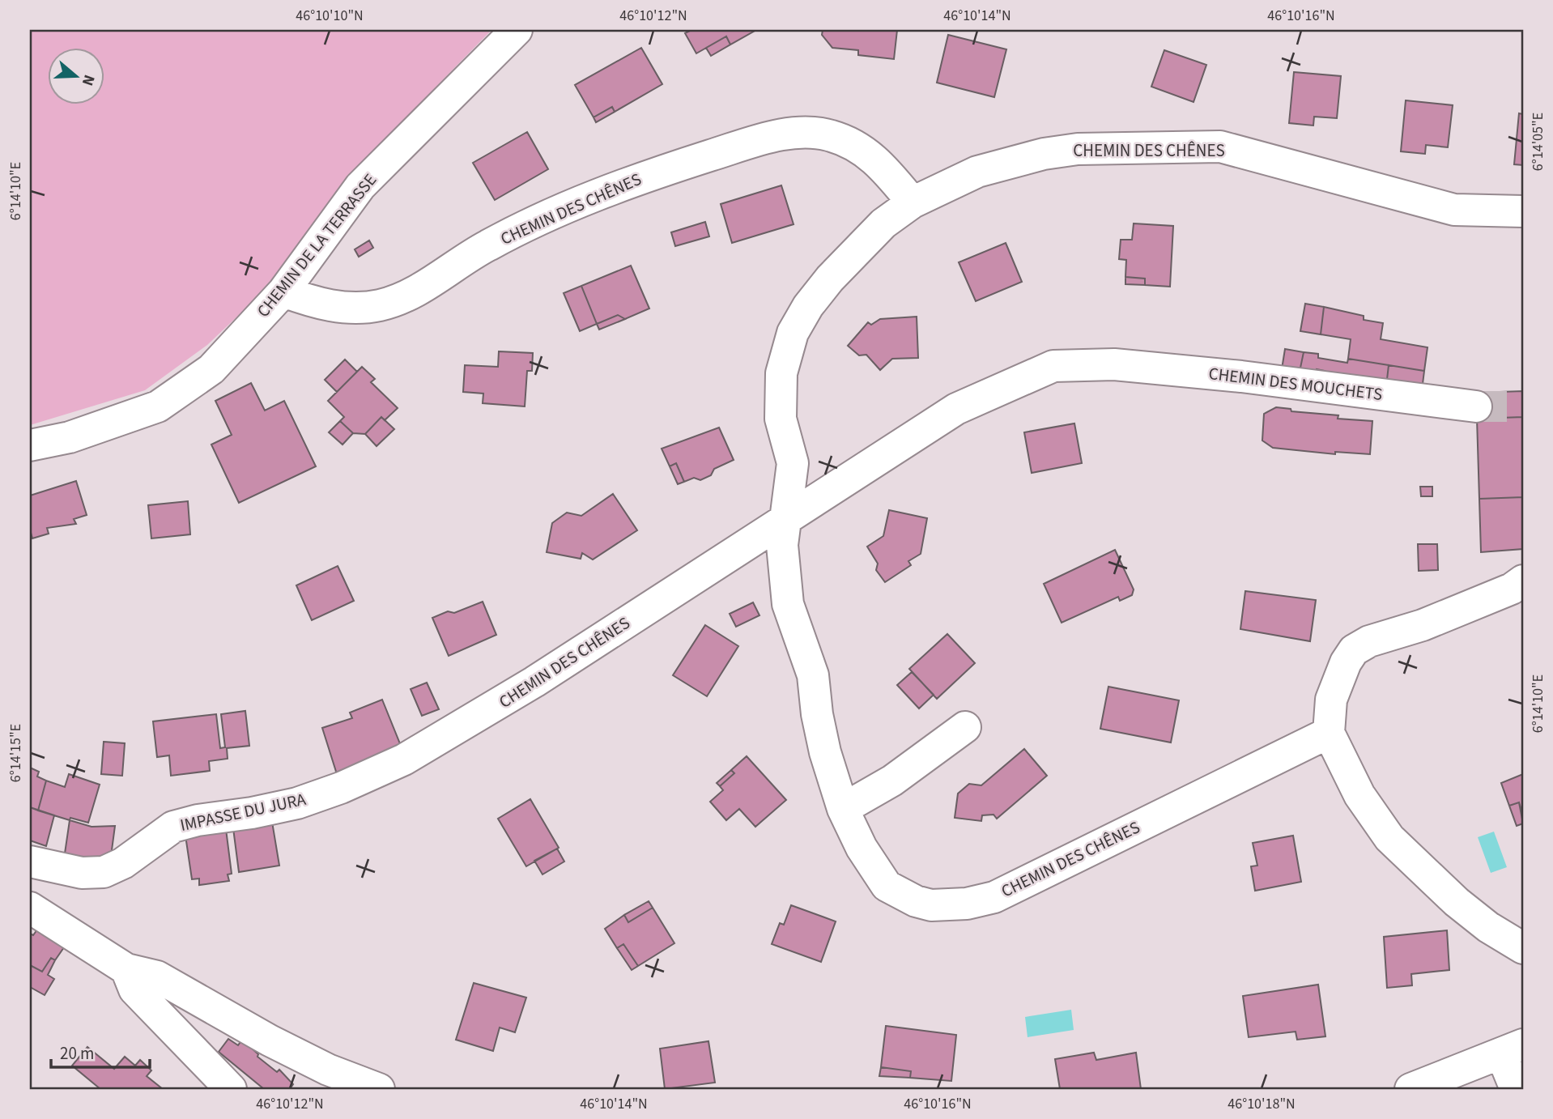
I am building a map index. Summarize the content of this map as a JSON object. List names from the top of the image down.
{
  "streets": {
    "street": [
      "CHEMIN DES CHÊNES",
      "CHEMIN DE LA TERRASSE",
      "CHEMIN DES MOUCHETS",
      "IMPASSE DU JURA"
    ]
  },
  "crossings": [
    ["CHEMIN DES CHÊNES", "CHEMIN DE LA TERRASSE"],
    ["CHEMIN DES CHÊNES", "CHEMIN DES MOUCHETS"],
    ["CHEMIN DES CHÊNES", "IMPASSE DU JURA"]
  ],
  "scale_bar": "20 m",
  "north": "right",
  "coordinates": [
    "46°10'10\"N",
    "46°10'12\"N",
    "46°10'14\"N",
    "46°10'16\"N",
    "6°14'05\"E",
    "6°14'10\"E",
    "6°14'15\"E",
    "46°10'18\"N"
  ]
}
